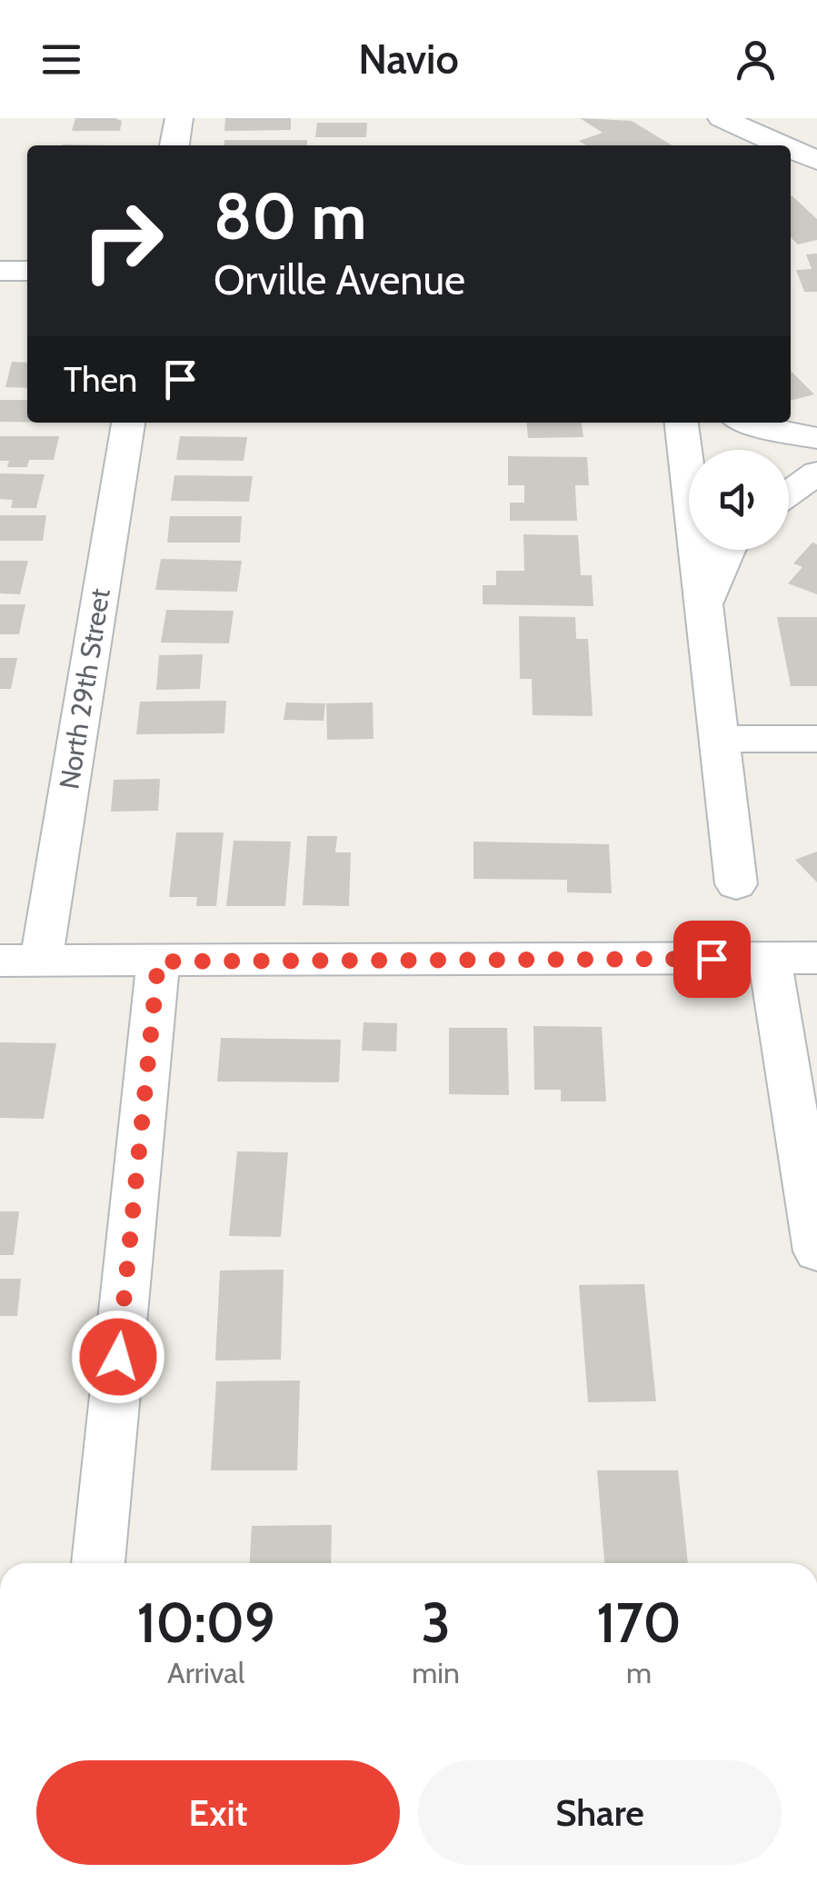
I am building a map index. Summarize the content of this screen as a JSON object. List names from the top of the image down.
{
  "streets": {
    "street": ["North 29th Street"]
  },
  "page": {
    "header": "Navio",
    "turn": ["80 m", "Orville Avenue"],
    "then": "Then",
    "eta": [
      "10:09",
      "Arrival",
      "3",
      "min",
      "170",
      "m"
    ],
    "buttons": ["Exit", "Share"]
  }
}
